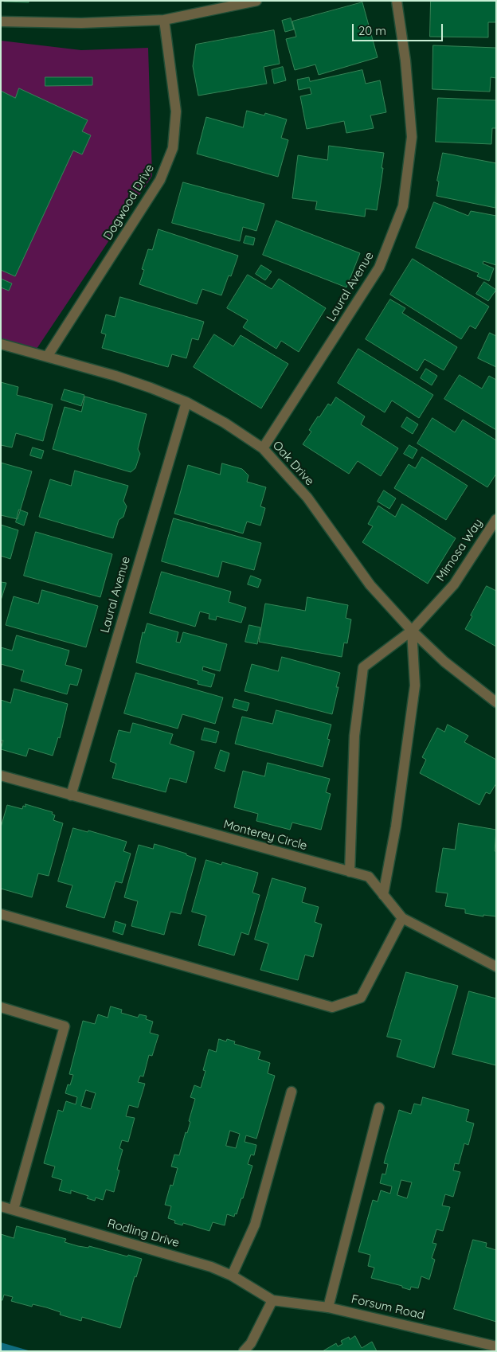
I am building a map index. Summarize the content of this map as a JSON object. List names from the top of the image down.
{
  "streets": {
    "street": [
      "Dogwood Drive",
      "Laural Avenue",
      "Oak Drive",
      "Mimosa Way",
      "Monterey Circle",
      "Rodling Drive",
      "Forsum Road"
    ]
  },
  "crossings": [
    ["Dogwood Drive", "Oak Drive"],
    ["Laural Avenue", "Oak Drive"],
    ["Laural Avenue", "Monterey Circle"],
    ["Oak Drive", "Mimosa Way"],
    ["Mimosa Way", "Monterey Circle"],
    ["Rodling Drive", "Forsum Road"]
  ],
  "scale_bar": "20 m"
}
